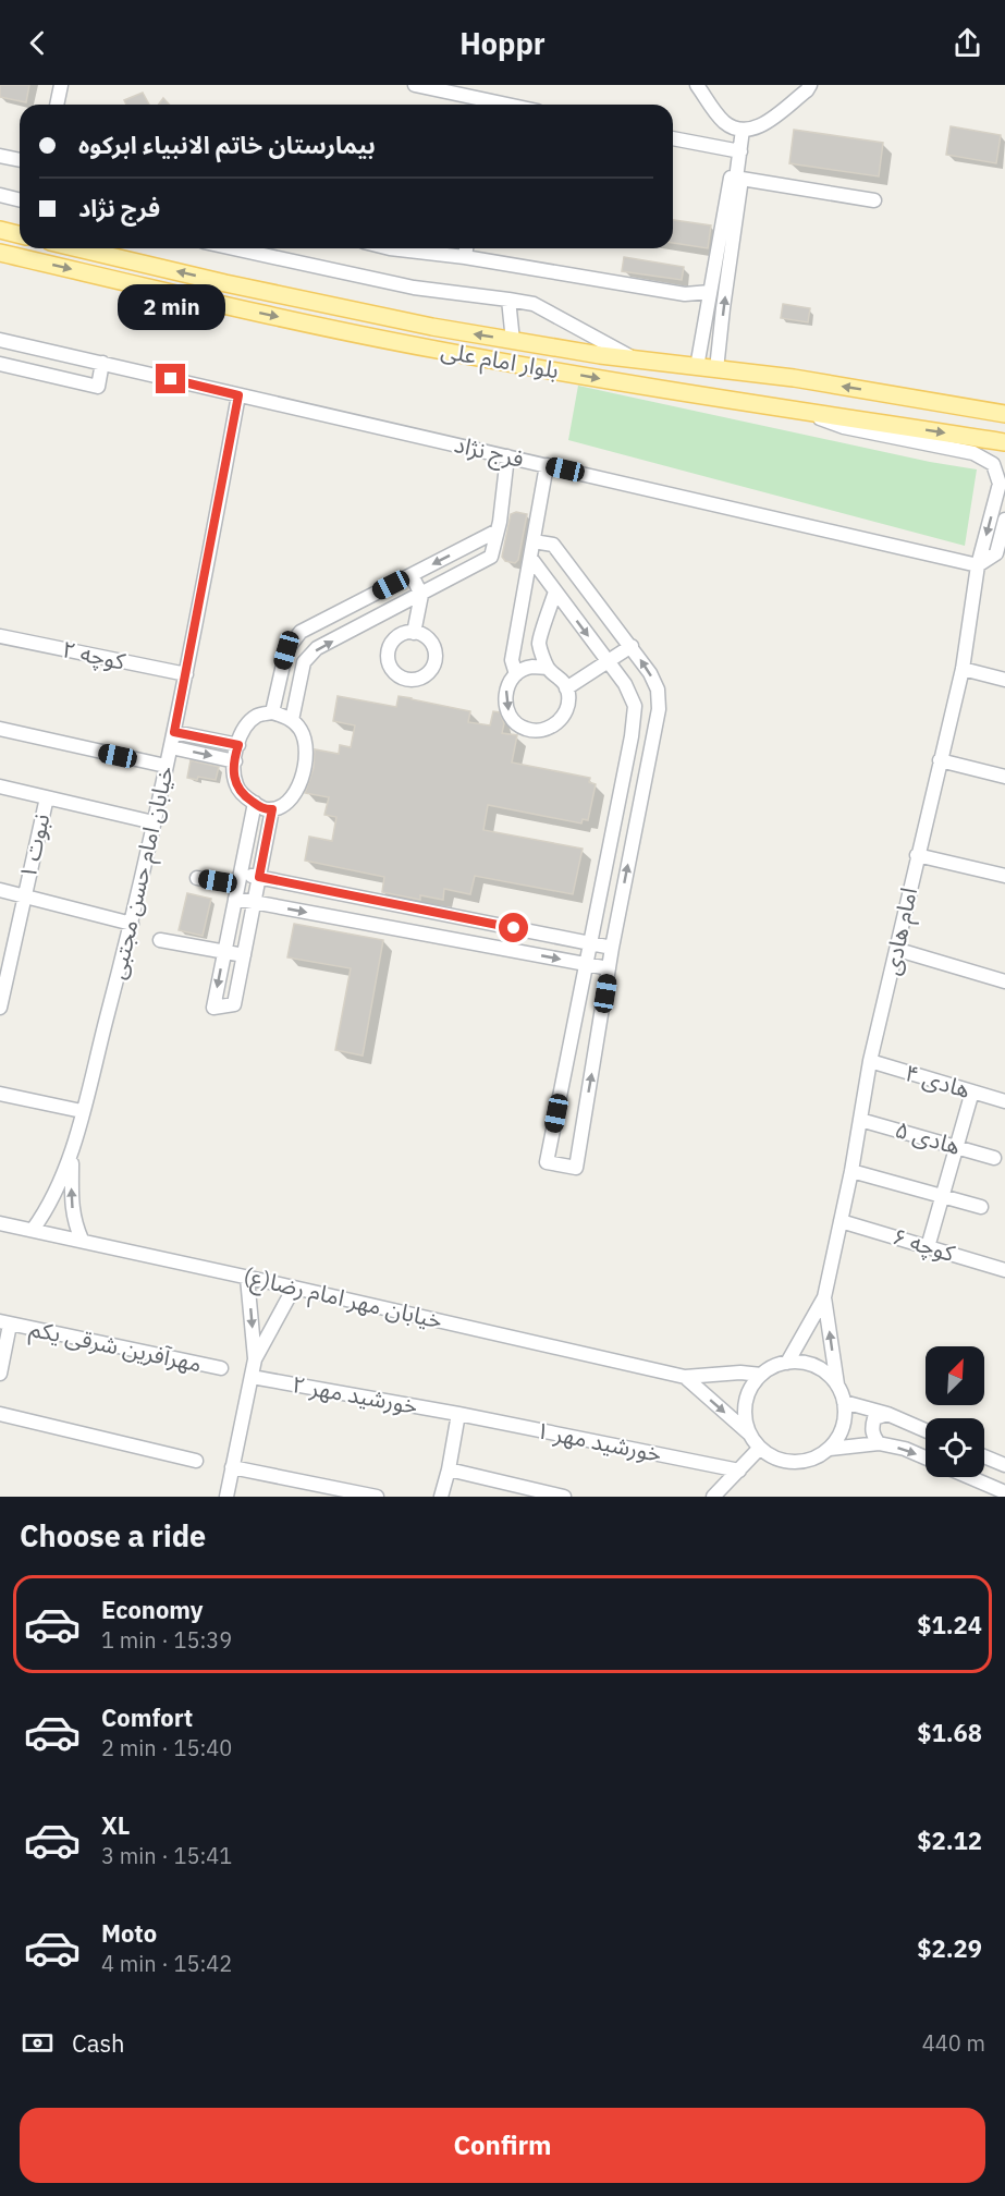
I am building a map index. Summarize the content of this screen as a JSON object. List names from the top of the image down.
{
  "streets": {
    "main road": ["بلوار امام علی"],
    "street": [
      "فرج نژاد",
      "کوچه ۲",
      "نبوت ۱",
      "خیابان امام حسن مجتبی",
      "امام هادی",
      "هادی ۴",
      "هادی ۵",
      "کوچه ۶",
      "خیابان مهر امام رضا(ع)",
      "مهرآفرین شرقی یکم",
      "خورشید مهر ۲",
      "خورشید مهر ۱"
    ]
  },
  "crossings": [
    ["بلوار امام علی", "امام هادی"],
    ["فرج نژاد", "خیابان امام حسن مجتبی"],
    ["فرج نژاد", "امام هادی"],
    ["کوچه ۲", "خیابان امام حسن مجتبی"],
    ["خیابان امام حسن مجتبی", "خیابان مهر امام رضا(ع)"],
    ["امام هادی", "هادی ۴"],
    ["امام هادی", "هادی ۵"],
    ["امام هادی", "کوچه ۶"],
    ["خورشید مهر ۲", "خورشید مهر ۱"]
  ],
  "north": "top right",
  "page": {
    "header": "Hoppr",
    "banner": ["بیمارستان خاتم الانبیاء ابرکوه", "فرج نژاد"],
    "bubble": "2 min",
    "heading": "Choose a ride",
    "list": [
      {
        "name": "Economy",
        "note": "1 min · 15:39",
        "value": "$1.24"
      },
      {
        "name": "Comfort",
        "note": "2 min · 15:40",
        "value": "$1.68"
      },
      {
        "name": "XL",
        "note": "3 min · 15:41",
        "value": "$2.12"
      },
      {
        "name": "Moto",
        "note": "4 min · 15:42",
        "value": "$2.29"
      }
    ],
    "pay": ["Cash", "440 m"],
    "buttons": "Confirm"
  }
}
